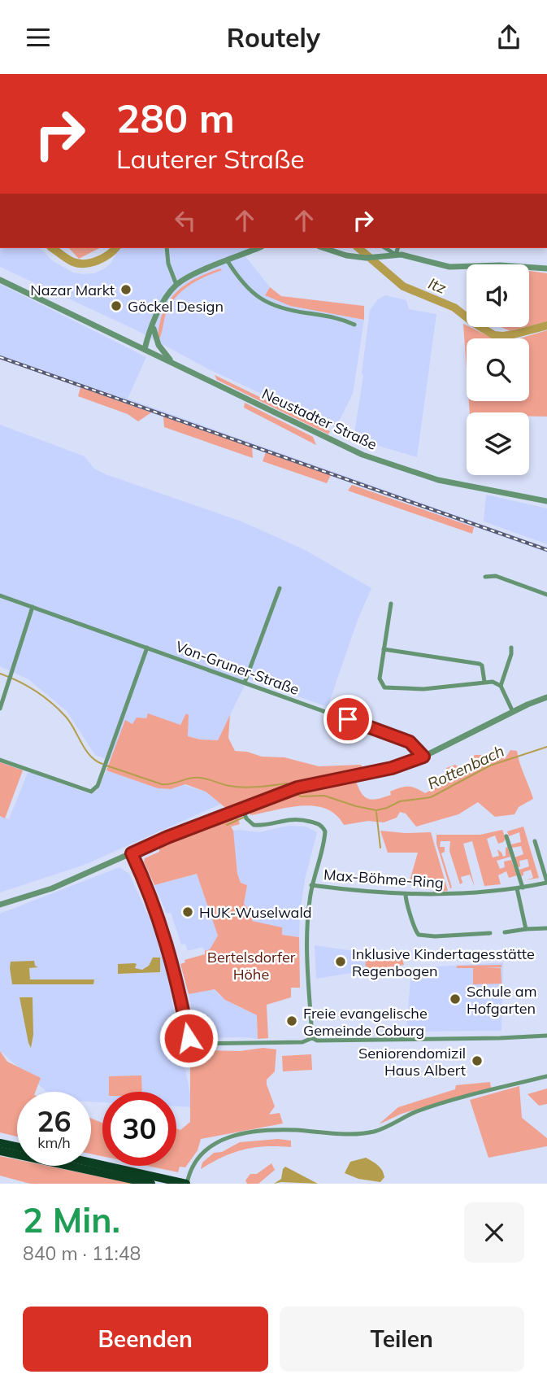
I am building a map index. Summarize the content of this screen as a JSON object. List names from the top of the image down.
{
  "streets": {
    "street": ["Neustadter Straße", "Von-Gruner-Straße", "Max-Böhme-Ring"]
  },
  "water": ["Itz", "Rottenbach"],
  "parks": ["Bertelsdorfer Höhe"],
  "places": [
    "Nazar Markt",
    "Göckel Design",
    "HUK-Wuselwald",
    "Inklusive Kindertagesstätte Regenbogen",
    "Schule am Hofgarten",
    "Freie evangelische Gemeinde Coburg",
    "Seniorendomizil Haus Albert"
  ],
  "page": {
    "header": "Routely",
    "turn": ["280 m", "Lauterer Straße"],
    "speed": "26 km/h",
    "limit": "30",
    "heading": ["2 Min.", "840 m · 11:48"],
    "buttons": ["Beenden", "Teilen"]
  }
}
